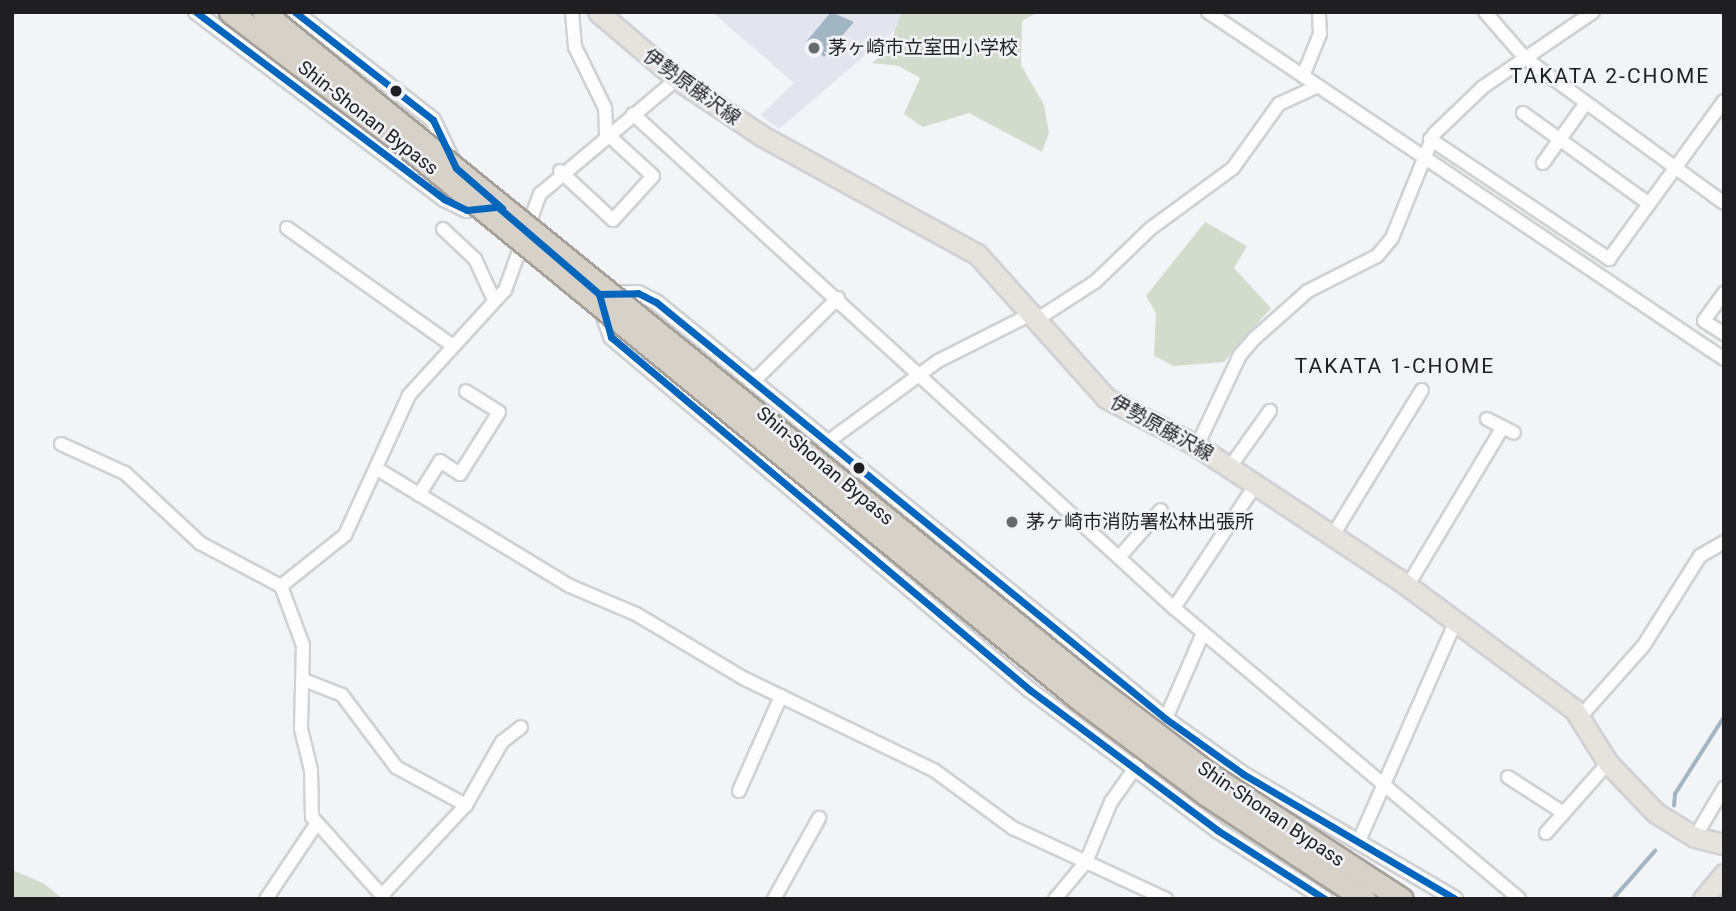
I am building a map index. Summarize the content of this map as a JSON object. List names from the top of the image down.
{
  "streets": {
    "highway": ["Shin-Shonan Bypass"],
    "main road": ["伊勢原藤沢線"]
  },
  "districts": ["TAKATA 2-CHOME", "TAKATA 1-CHOME"],
  "places": ["茅ヶ崎市立室田小学校", "茅ヶ崎市消防署松林出張所"]
}
